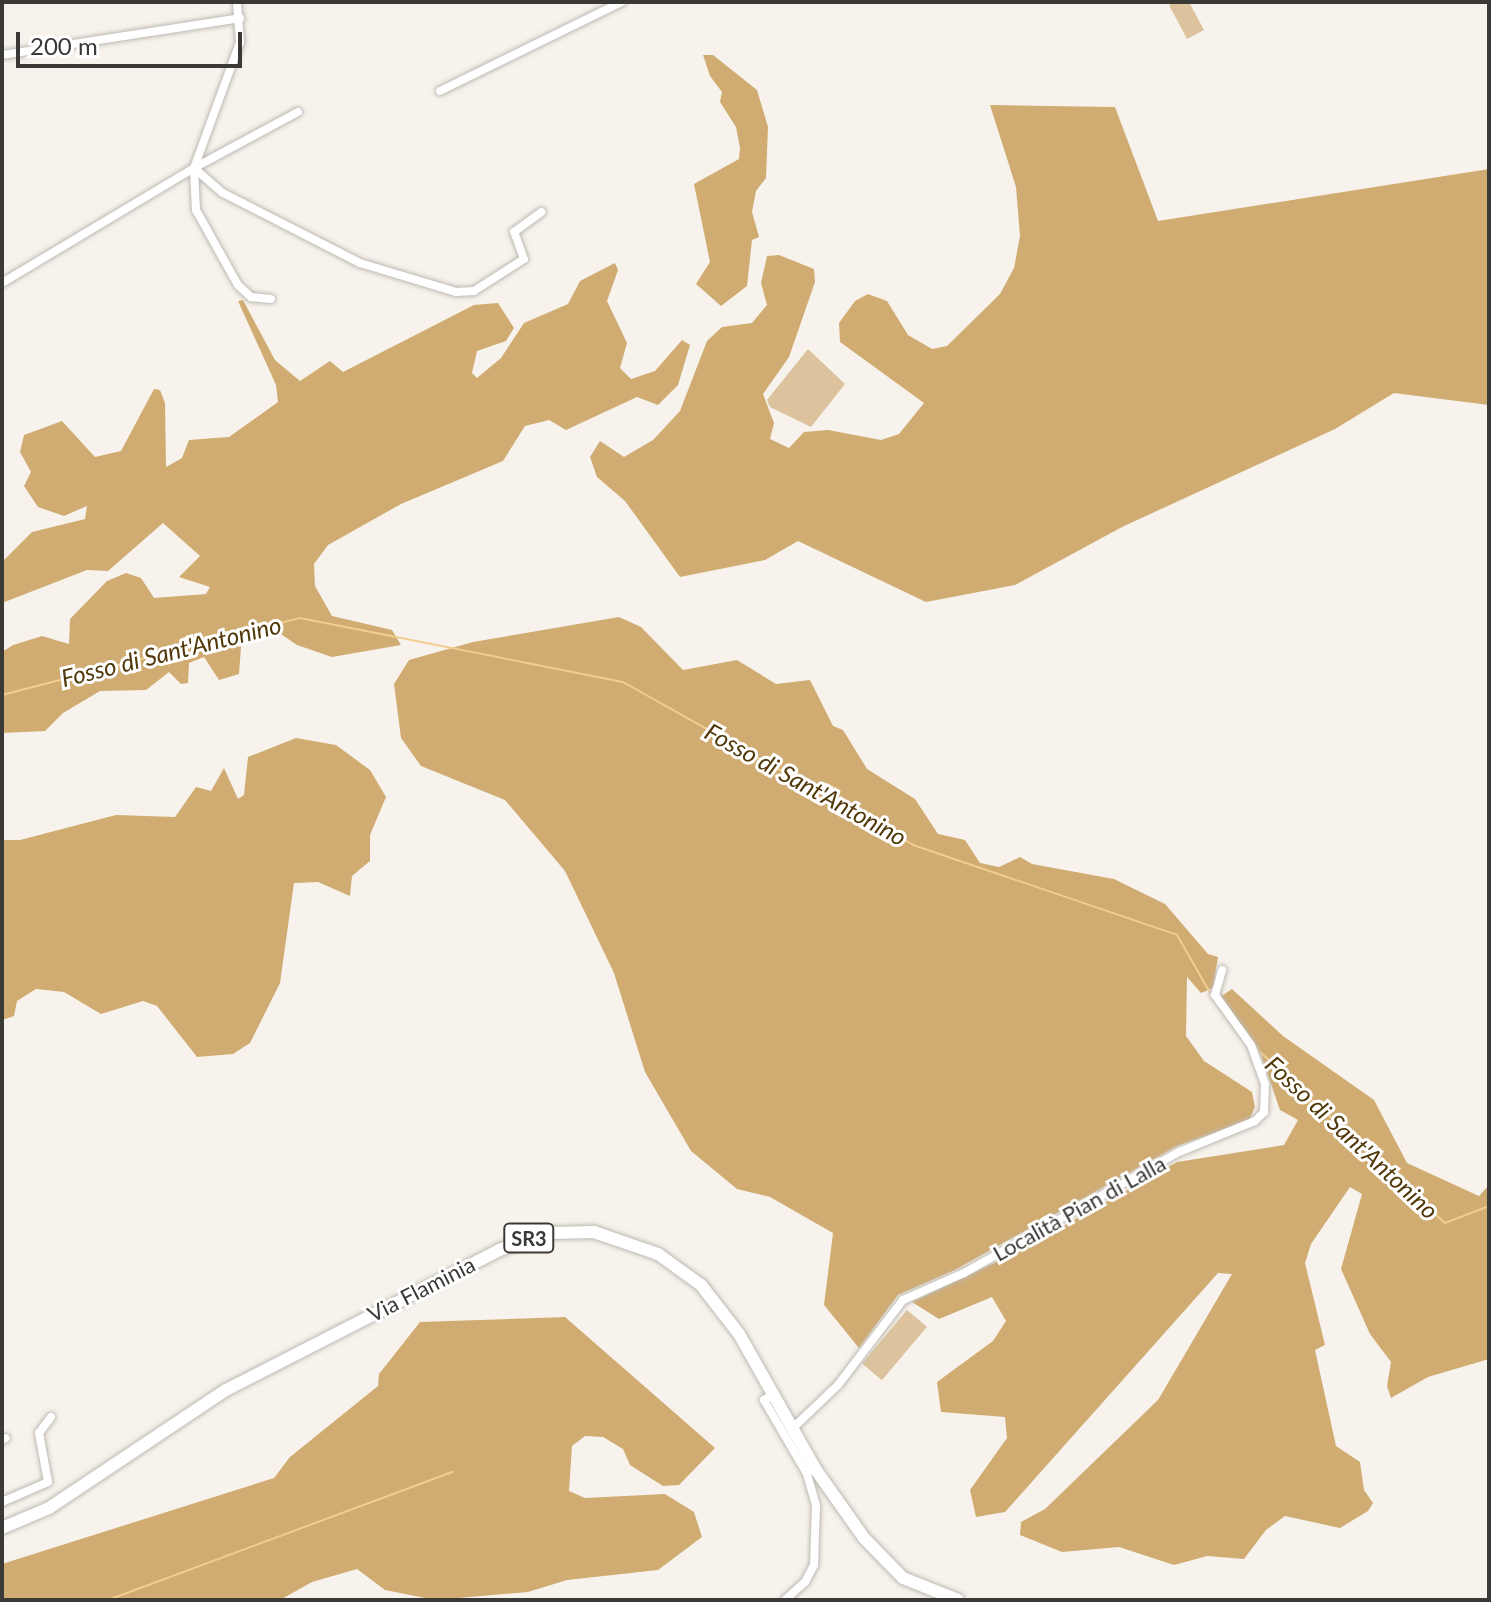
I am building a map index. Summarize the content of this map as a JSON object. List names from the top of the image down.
{
  "streets": {
    "main road": ["SR3", "Via Flaminia"],
    "street": ["Località Pian di Lalla"]
  },
  "crossings": [
    ["Località Pian di Lalla", "Via Flaminia"]
  ],
  "water": ["Fosso di Sant'Antonino"],
  "scale_bar": "200 m"
}
